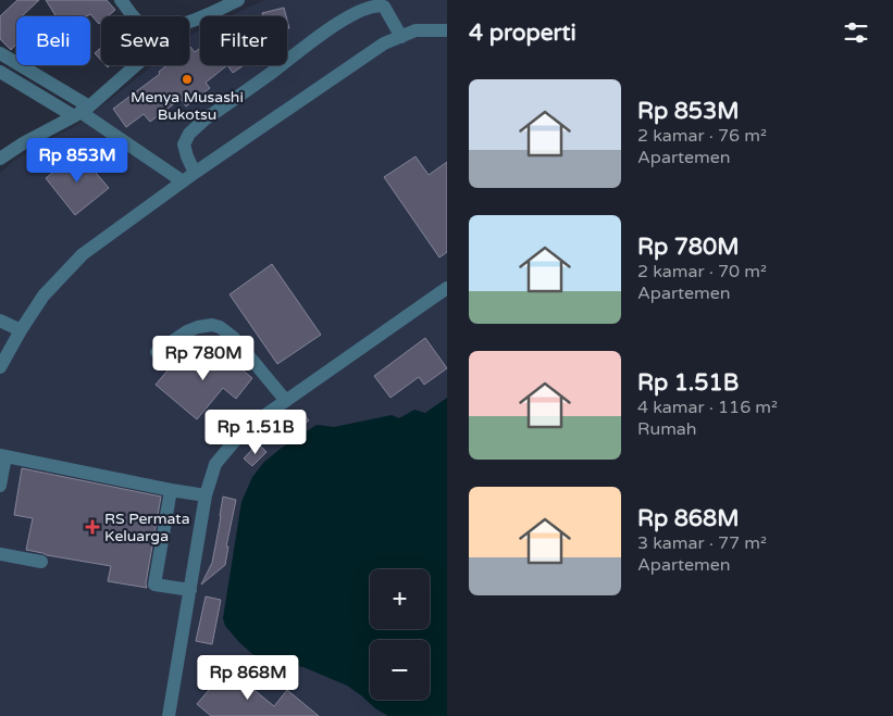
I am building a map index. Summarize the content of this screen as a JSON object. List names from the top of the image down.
{
  "places": {
    "other": ["Menya Musashi Bukotsu"],
    "health": ["RS Permata Keluarga"]
  },
  "page": {
    "heading": "4 properti",
    "chip": ["Beli", "Sewa", "Filter"],
    "list": [
      {
        "name": "Rp 853M",
        "note": "2 kamar · 76 m² · Apartemen"
      },
      {
        "name": "Rp 780M",
        "note": "2 kamar · 70 m² · Apartemen"
      },
      {
        "name": "Rp 1.51B",
        "note": "4 kamar · 116 m² · Rumah"
      },
      {
        "name": "Rp 868M",
        "note": "3 kamar · 77 m² · Apartemen"
      }
    ],
    "price": [
      "Rp 853M",
      "Rp 780M",
      "Rp 1.51B",
      "Rp 868M"
    ],
    "map_buttons": ["+", "−"]
  }
}
